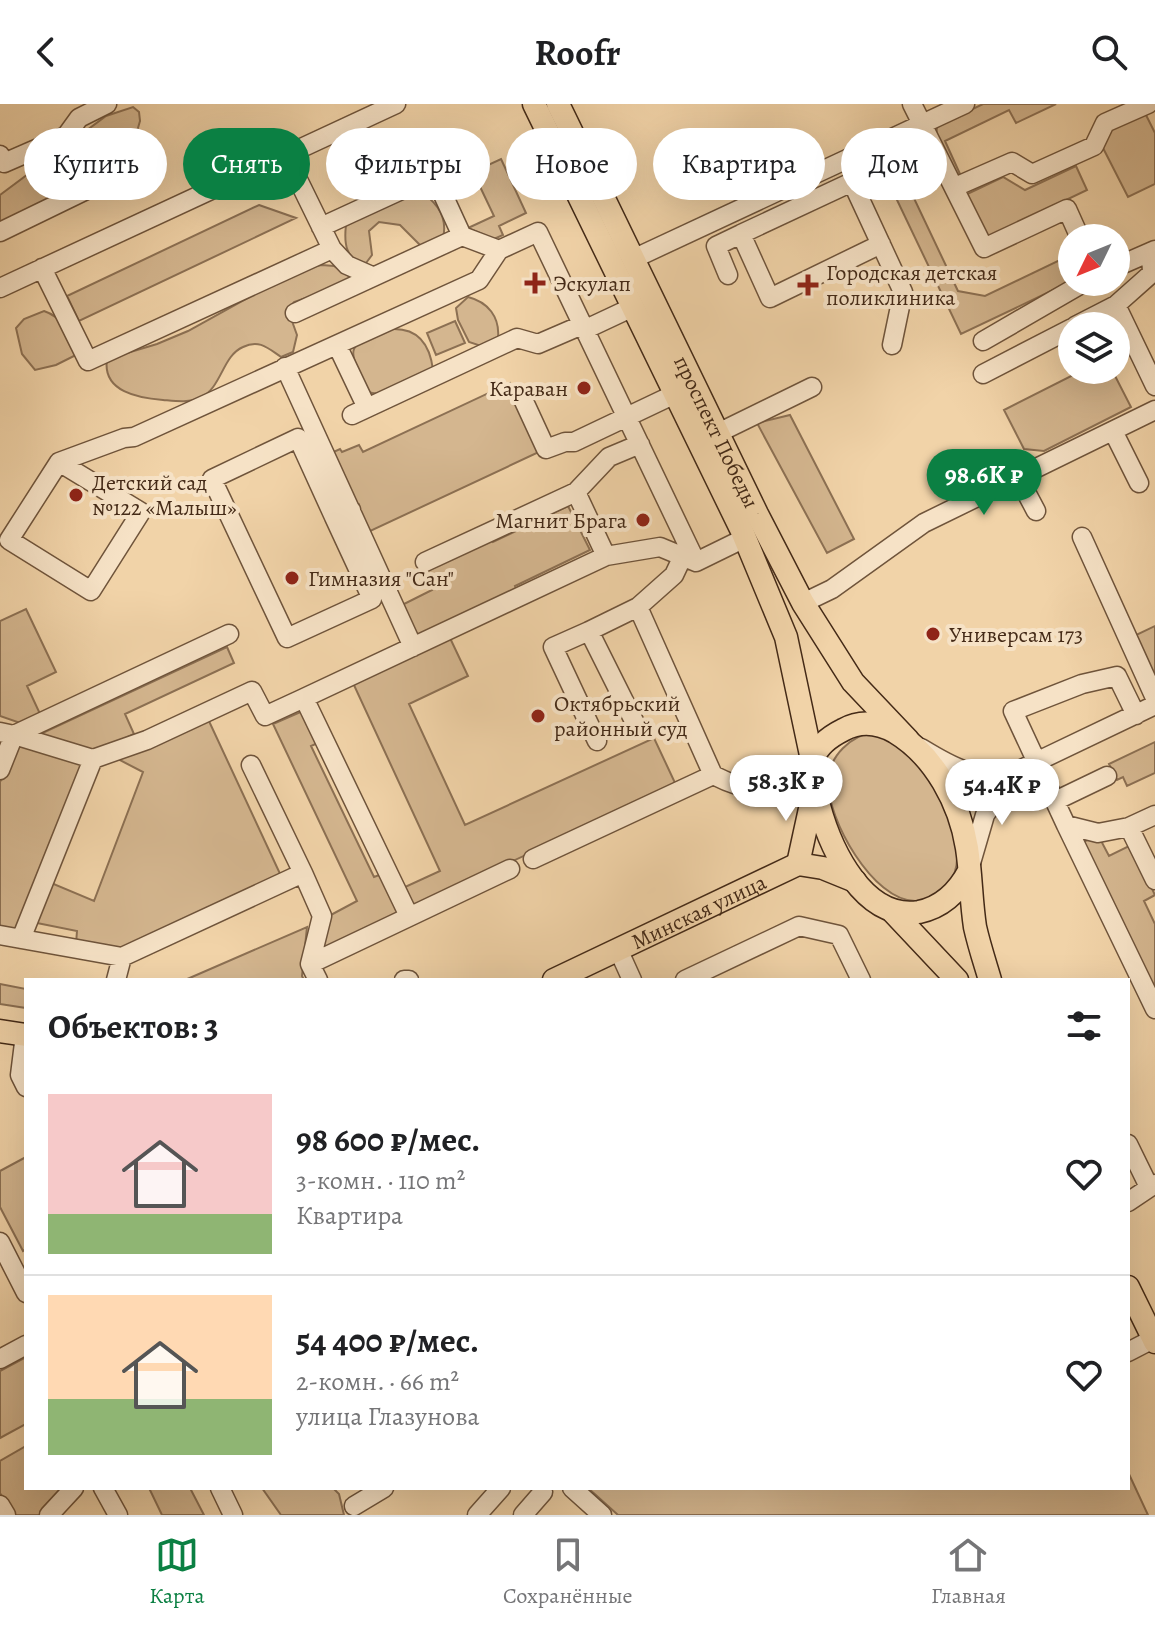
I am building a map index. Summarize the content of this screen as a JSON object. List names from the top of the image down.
{
  "streets": {
    "main road": ["проспект Победы", "Минская улица"]
  },
  "places": {
    "health": ["Эскулап", "Городская детская поликлиника"],
    "other": [
      "Караван",
      "Детский сад №122 «Малыш»",
      "Магнит Брага",
      "Гимназия \"Сан\"",
      "Универсам 173",
      "Октябрьский районный суд"
    ]
  },
  "north": "bottom left",
  "page": {
    "header": "Roofr",
    "chip": [
      "Купить",
      "Снять",
      "Фильтры",
      "Новое",
      "Квартира",
      "Дом"
    ],
    "price": ["98.6K ₽", "58.3K ₽", "54.4K ₽"],
    "heading": "Объектов: 3",
    "list": [
      {
        "name": "98 600 ₽/мес.",
        "note": "3-комн. · 110 m² · Квартира"
      },
      {
        "name": "54 400 ₽/мес.",
        "note": "2-комн. · 66 m² · улица Глазунова"
      }
    ],
    "tabs": ["Карта", "Сохранённые", "Главная"]
  }
}
